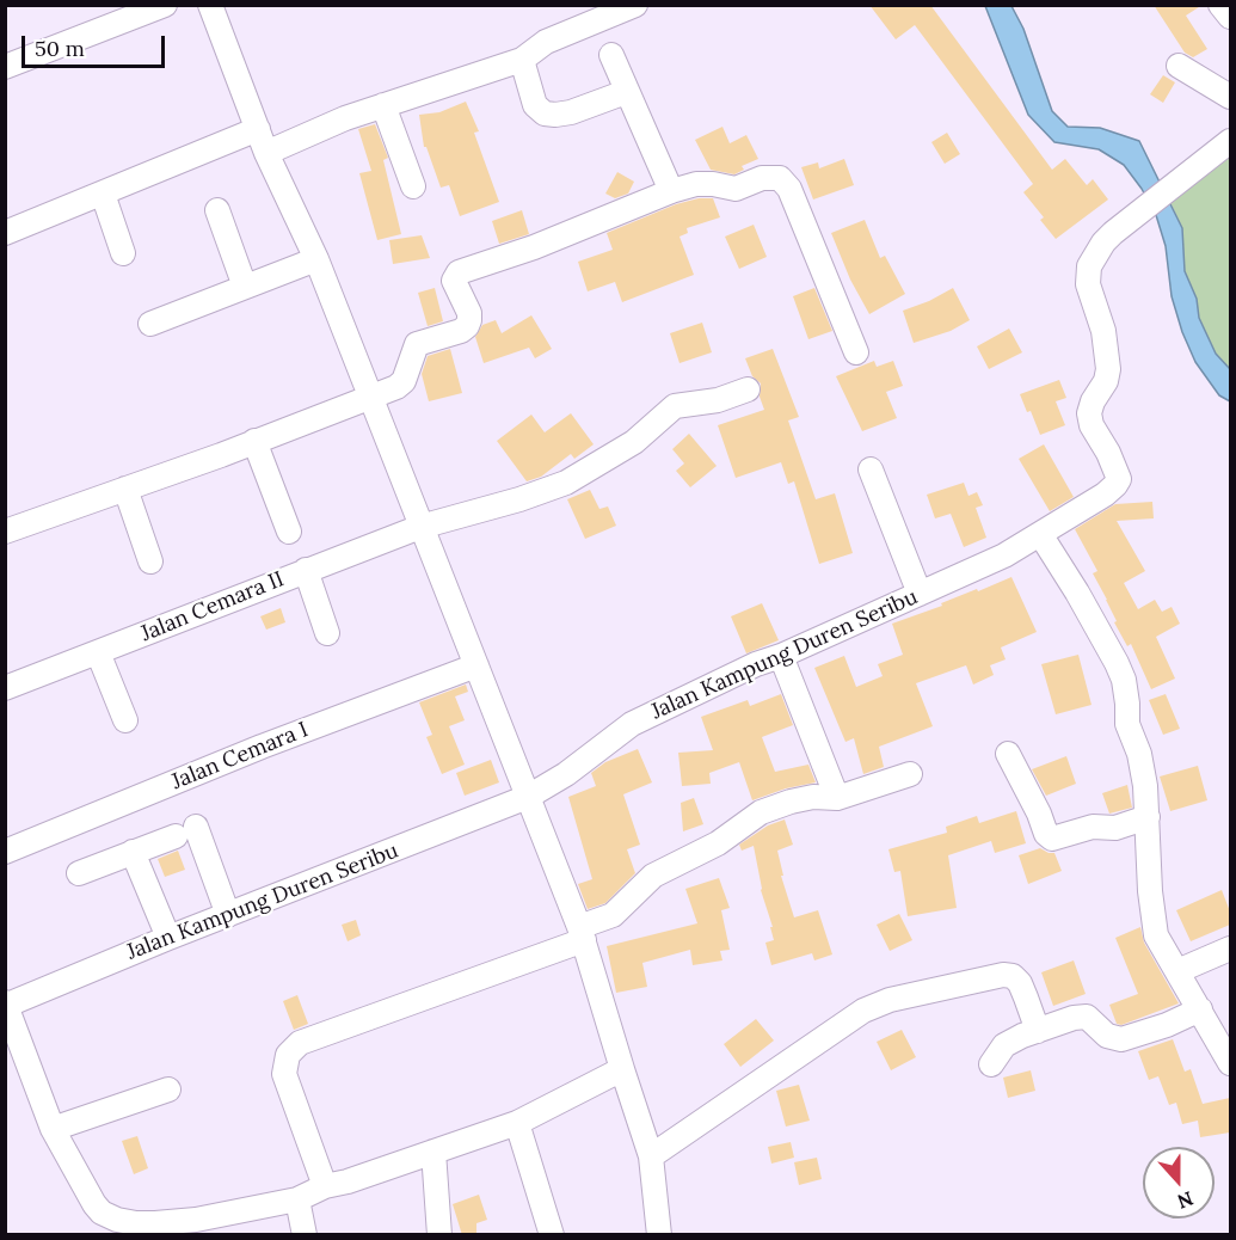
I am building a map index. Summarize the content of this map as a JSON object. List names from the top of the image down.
{
  "streets": {
    "street": ["Jalan Cemara II", "Jalan Kampung Duren Seribu", "Jalan Cemara I"]
  },
  "scale_bar": "50 m",
  "north": "bottom"
}
